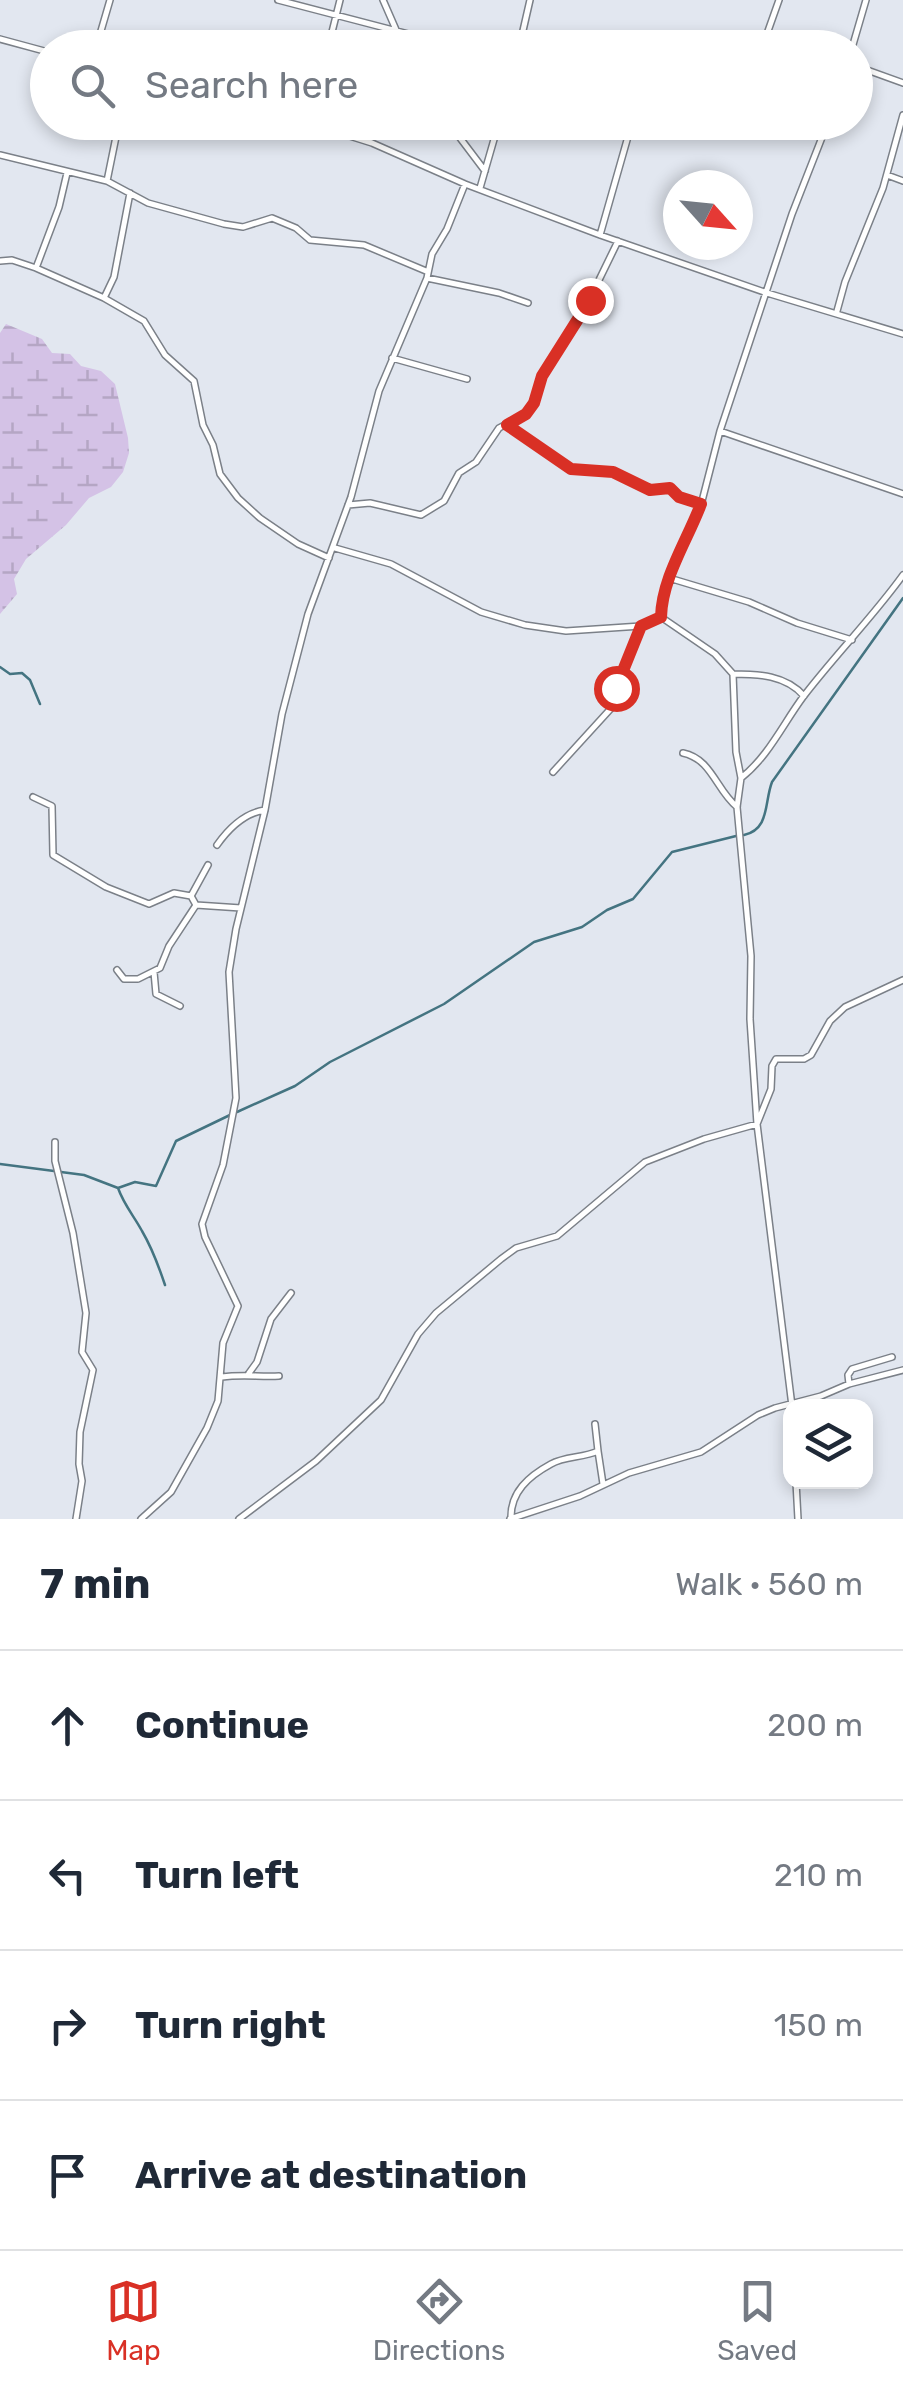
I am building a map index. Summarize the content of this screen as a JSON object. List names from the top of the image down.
{
  "north": "bottom right",
  "page": {
    "search": "Search here",
    "heading": ["7 min", "Walk · 560 m"],
    "list": [
      ["Continue", "200 m"],
      ["Turn left", "210 m"],
      ["Turn right", "150 m"],
      "Arrive at destination"
    ],
    "nav": ["Map", "Directions", "Saved"]
  }
}
